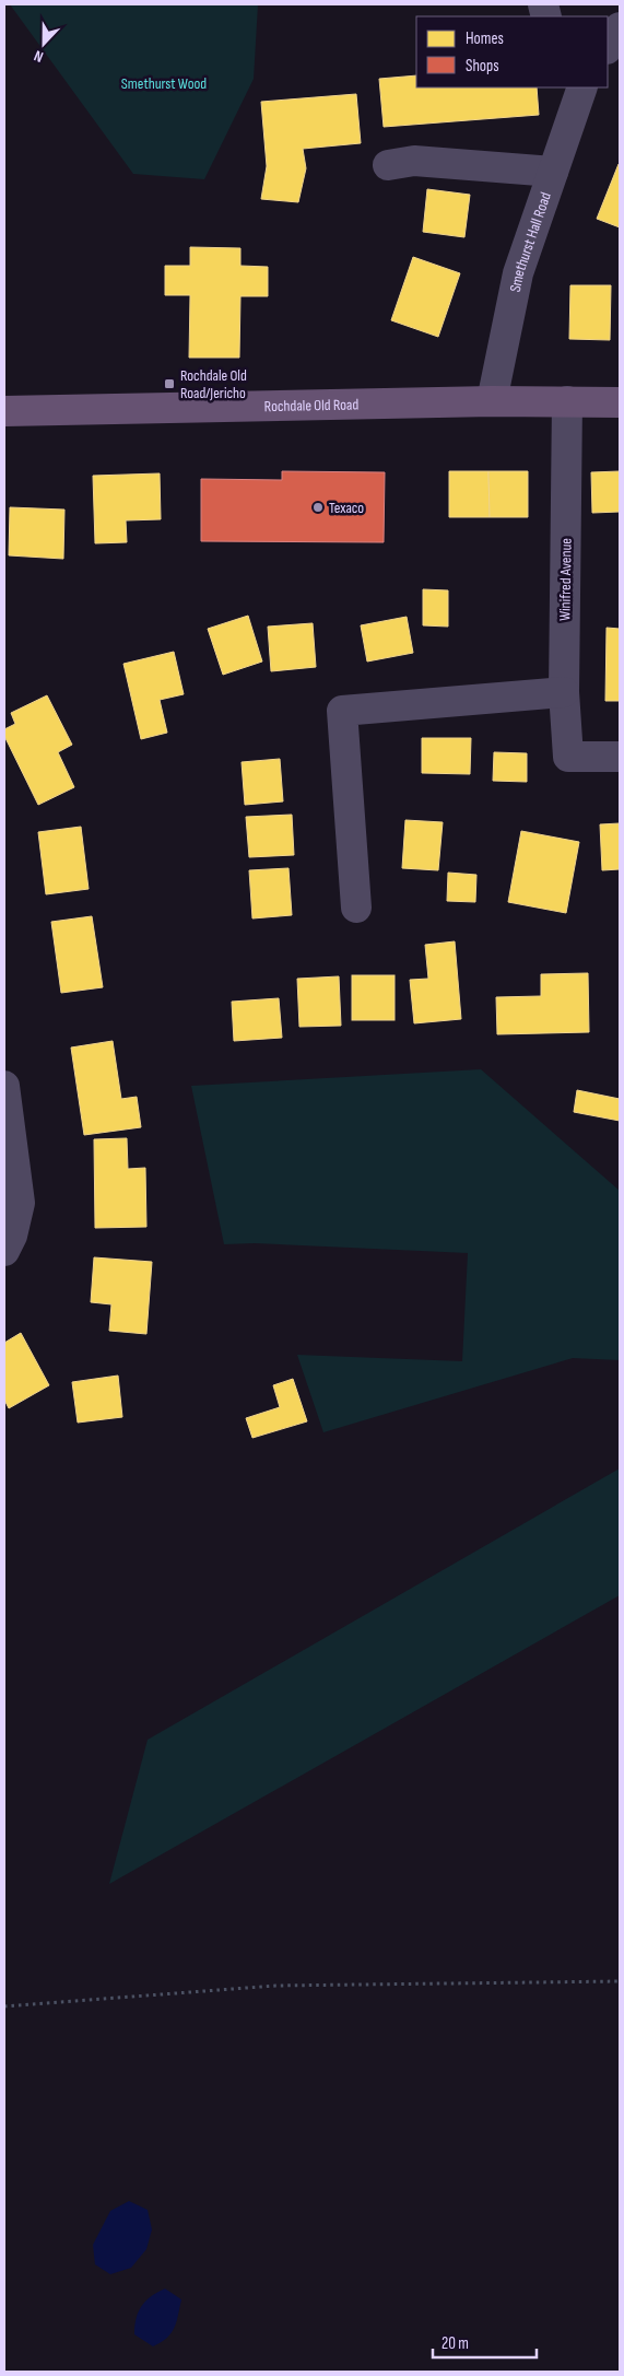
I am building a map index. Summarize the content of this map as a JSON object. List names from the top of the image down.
{
  "streets": {
    "main road": ["Rochdale Old Road"],
    "street": ["Smethurst Hall Road", "Winifred Avenue"]
  },
  "crossings": [
    ["Smethurst Hall Road", "Rochdale Old Road"],
    ["Rochdale Old Road", "Winifred Avenue"]
  ],
  "parks": ["Smethurst Wood"],
  "places": {
    "transit": ["Rochdale Old Road/Jericho"],
    "other": ["Texaco"]
  },
  "legend": ["Homes", "Shops"],
  "scale_bar": "20 m",
  "north": "bottom"
}
